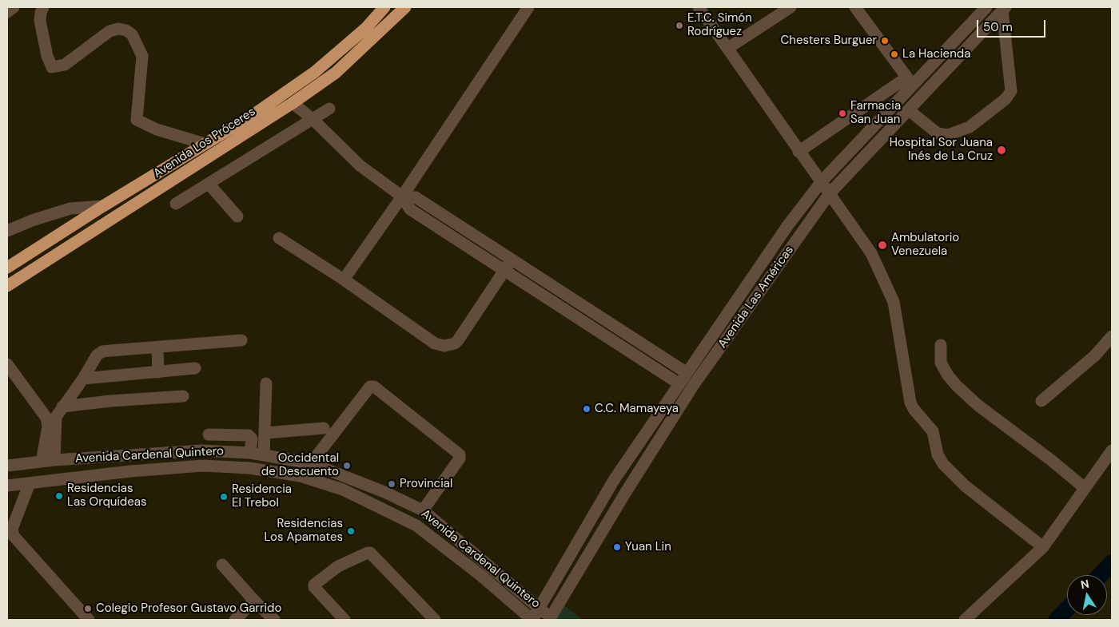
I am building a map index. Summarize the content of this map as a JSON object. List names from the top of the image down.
{
  "streets": {
    "highway": ["Avenida Los Próceres"],
    "street": ["Avenida Las Américas", "Avenida Cardenal Quintero"]
  },
  "crossings": [
    ["Avenida Las Américas", "Avenida Cardenal Quintero"]
  ],
  "places": [
    "E.T.C. Simón Rodríguez",
    "Chesters Burguer",
    "La Hacienda",
    "Farmacia San Juan",
    "Hospital Sor Juana Inés de La Cruz",
    "Ambulatorio Venezuela",
    "C.C. Mamayeya",
    "Occidental de Descuento",
    "Provincial",
    "Residencias Las Orquídeas",
    "Residencia El Trebol",
    "Residencias Los Apamates",
    "Yuan Lin",
    "Colegio Profesor Gustavo Garrido"
  ],
  "scale_bar": "50 m",
  "north": "top"
}
